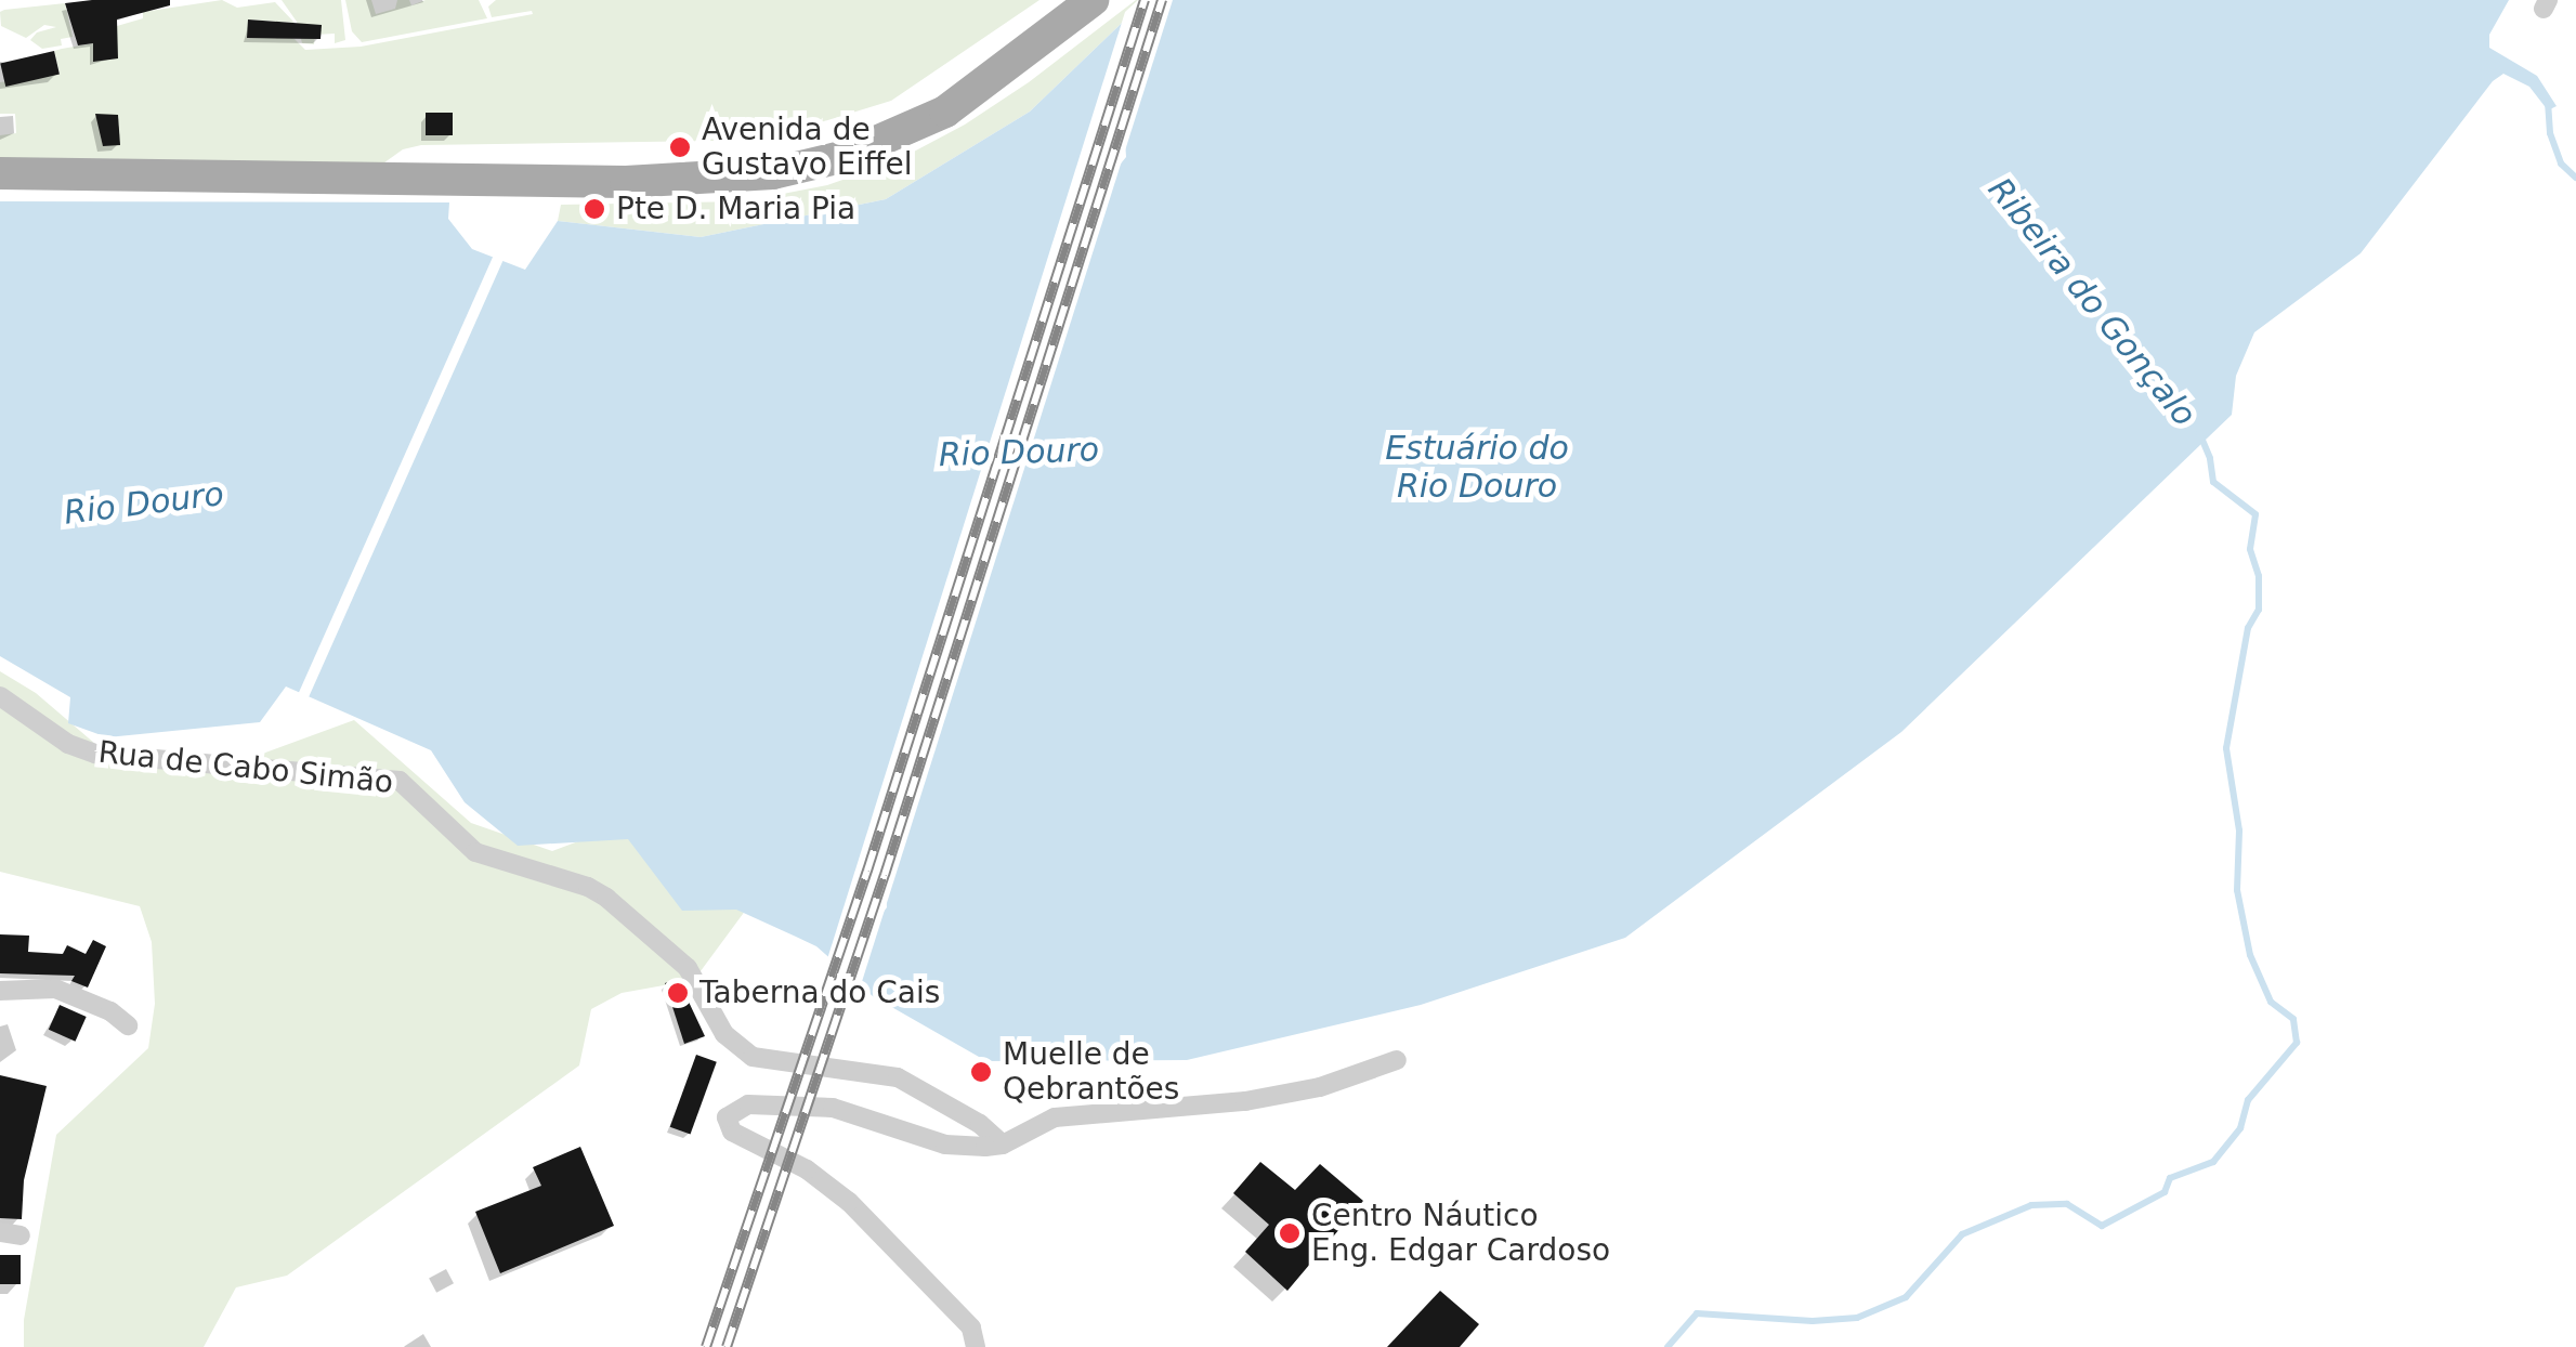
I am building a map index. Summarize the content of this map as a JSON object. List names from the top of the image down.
{
  "streets": {
    "street": ["Rua de Cabo Simão"]
  },
  "water": ["Ribeira do Gonçalo", "Estuário do Rio Douro", "Rio Douro"],
  "places": [
    "Avenida de Gustavo Eiffel",
    "Pte D. Maria Pia",
    "Taberna do Cais",
    "Muelle de Qebrantões",
    "Centro Náutico Eng. Edgar Cardoso"
  ]
}
